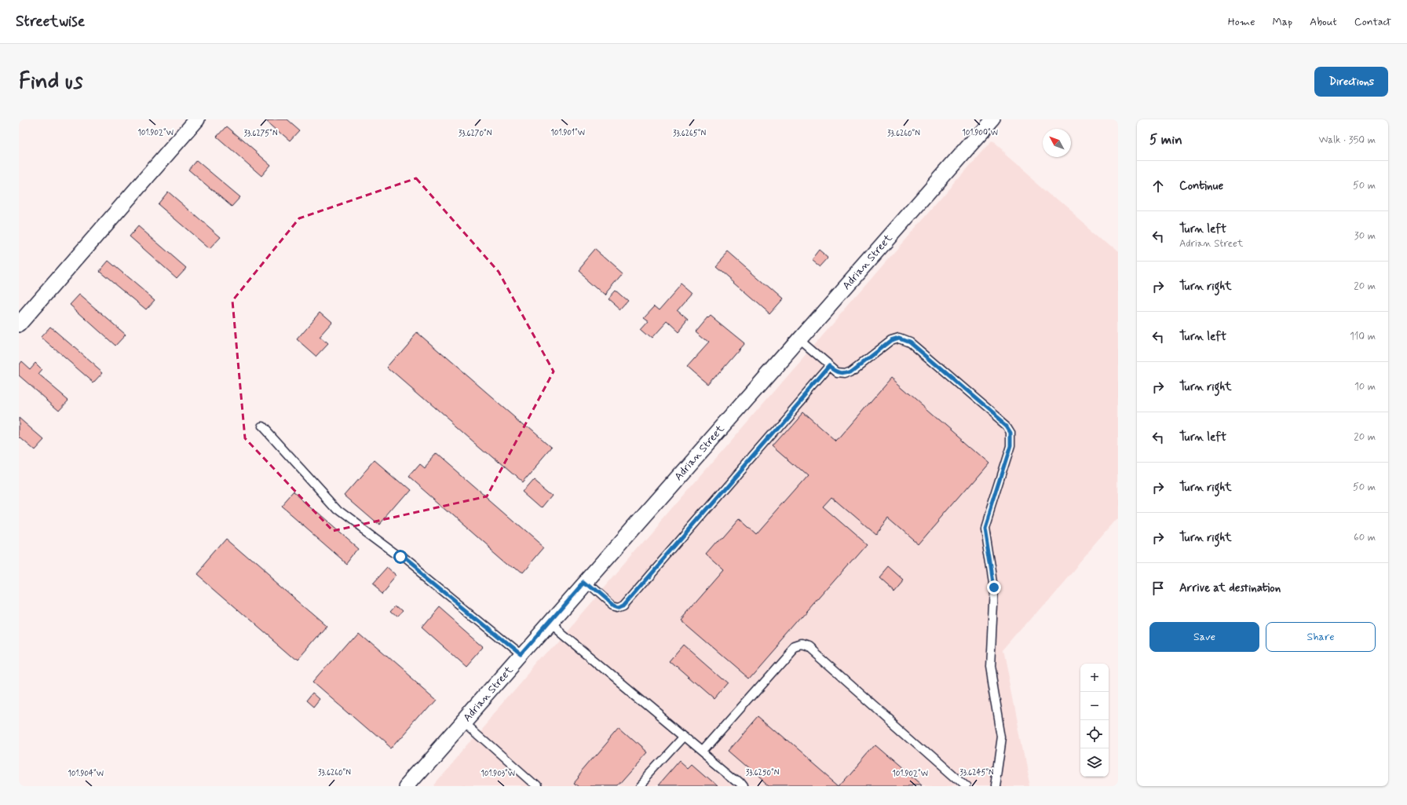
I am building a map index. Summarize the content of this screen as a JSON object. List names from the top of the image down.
{
  "streets": {
    "street": ["Adrian Street"]
  },
  "north": "top left",
  "page": {
    "header": "Streetwise",
    "nav": [
      "Home",
      "Map",
      "About",
      "Contact"
    ],
    "buttons": [
      "Directions",
      ["Save", "Share"]
    ],
    "title": "Find us",
    "heading": ["5 min", "Walk · 350 m"],
    "list": [
      ["Continue", "50 m"],
      ["Turn left", "Adrian Street", "30 m"],
      ["Turn right", "20 m"],
      ["Turn left", "110 m"],
      ["Turn right", "10 m"],
      ["Turn left", "20 m"],
      ["Turn right", "50 m"],
      ["Turn right", "60 m"],
      "Arrive at destination"
    ],
    "map_buttons": ["+", "−"]
  },
  "coordinates": [
    "101.902°W",
    "101.901°W",
    "101.900°W",
    "33.6275°N",
    "33.6270°N",
    "33.6265°N",
    "33.6260°N",
    "33.6250°N",
    "33.6245°N",
    "101.904°W",
    "101.903°W"
  ]
}
